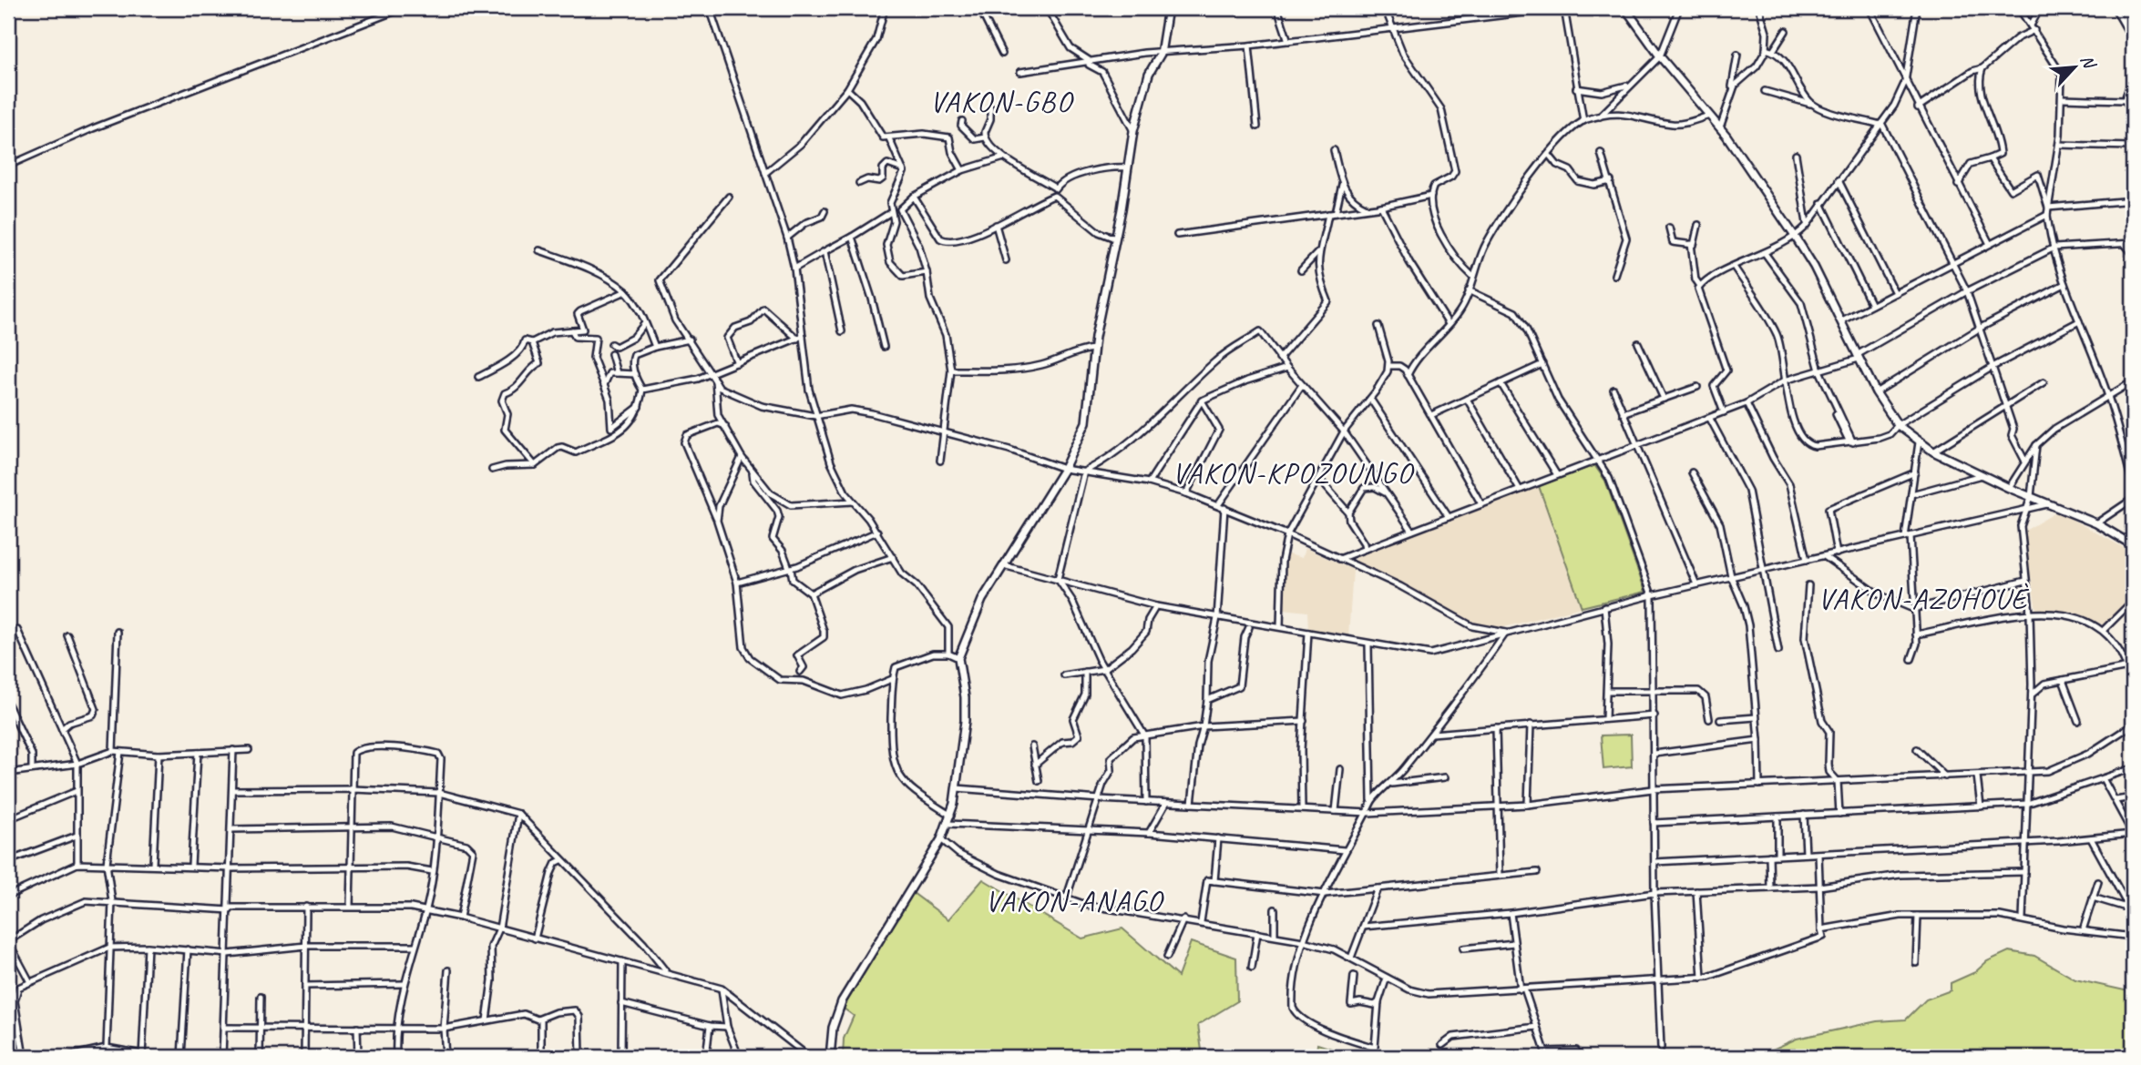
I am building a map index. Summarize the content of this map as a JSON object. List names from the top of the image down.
{
  "districts": [
    "VAKON-GBO",
    "VAKON-KPOZOUNGO",
    "VAKON-AZOHOUÈ",
    "VAKON-ANAGO"
  ],
  "north": "top right"
}
